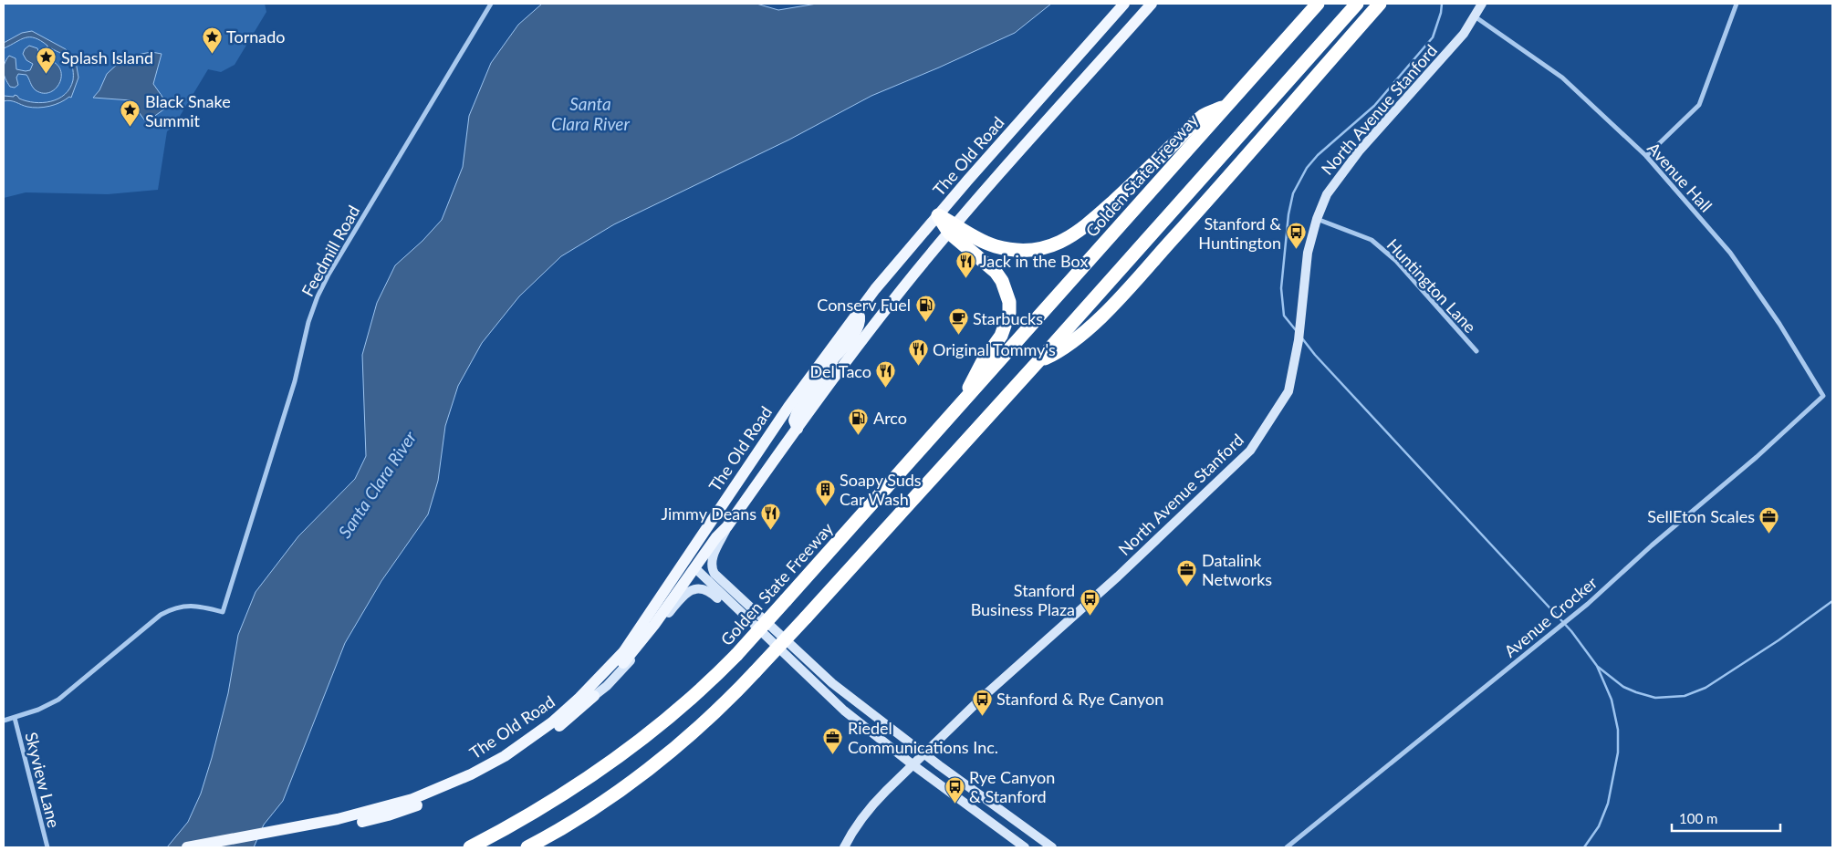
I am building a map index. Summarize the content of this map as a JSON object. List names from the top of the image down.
{
  "streets": {
    "highway": ["Golden State Freeway"],
    "main road": ["North Avenue Stanford", "The Old Road"],
    "street": [
      "Avenue Hall",
      "Feedmill Road",
      "Huntington Lane",
      "Avenue Crocker",
      "Skyview Lane"
    ]
  },
  "crossings": [
    ["North Avenue Stanford", "Avenue Hall"],
    ["North Avenue Stanford", "Huntington Lane"],
    ["Avenue Hall", "Avenue Crocker"],
    ["Feedmill Road", "Skyview Lane"]
  ],
  "water": ["Santa Clara River"],
  "places": {
    "place": ["Tornado", "Splash Island", "Black Snake Summit"],
    "bus stop": [
      "Stanford & Huntington",
      "Stanford Business Plaza",
      "Stanford & Rye Canyon",
      "Rye Canyon & Stanford"
    ],
    "restaurant": [
      "Jack in the Box",
      "Original Tommy's",
      "Del Taco",
      "Jimmy Deans"
    ],
    "fuel station": ["Conserv Fuel", "Arco"],
    "cafe": ["Starbucks"],
    "building": ["Soapy Suds Car Wash"],
    "office": ["SellEton Scales", "Datalink Networks", "Riedel Communications Inc."]
  },
  "scale_bar": "100 m"
}
